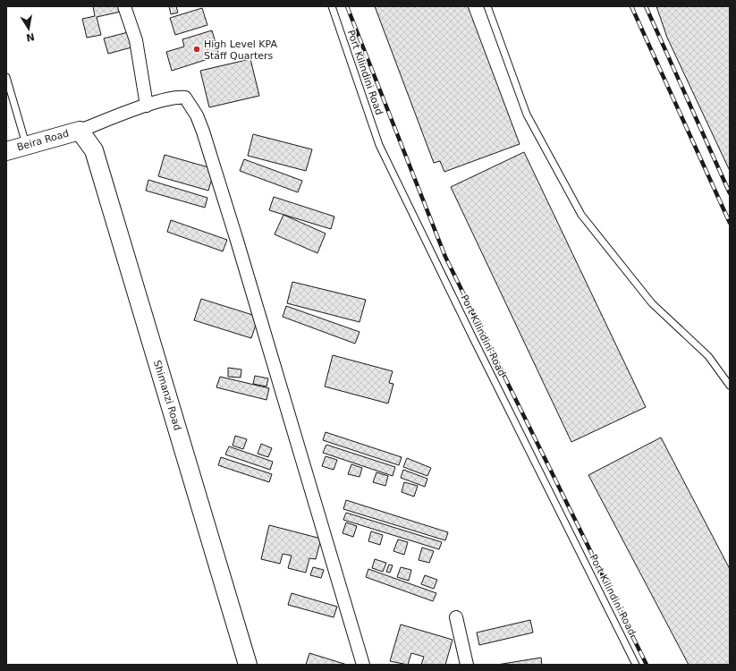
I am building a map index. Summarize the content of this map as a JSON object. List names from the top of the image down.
{
  "streets": {
    "main road": ["Beira Road", "Shimanzi Road"],
    "lane": ["Port Kilindini Road"]
  },
  "crossings": [
    ["Beira Road", "Shimanzi Road"]
  ],
  "places": ["High Level KPA Staff Quarters"],
  "north": "bottom"
}
